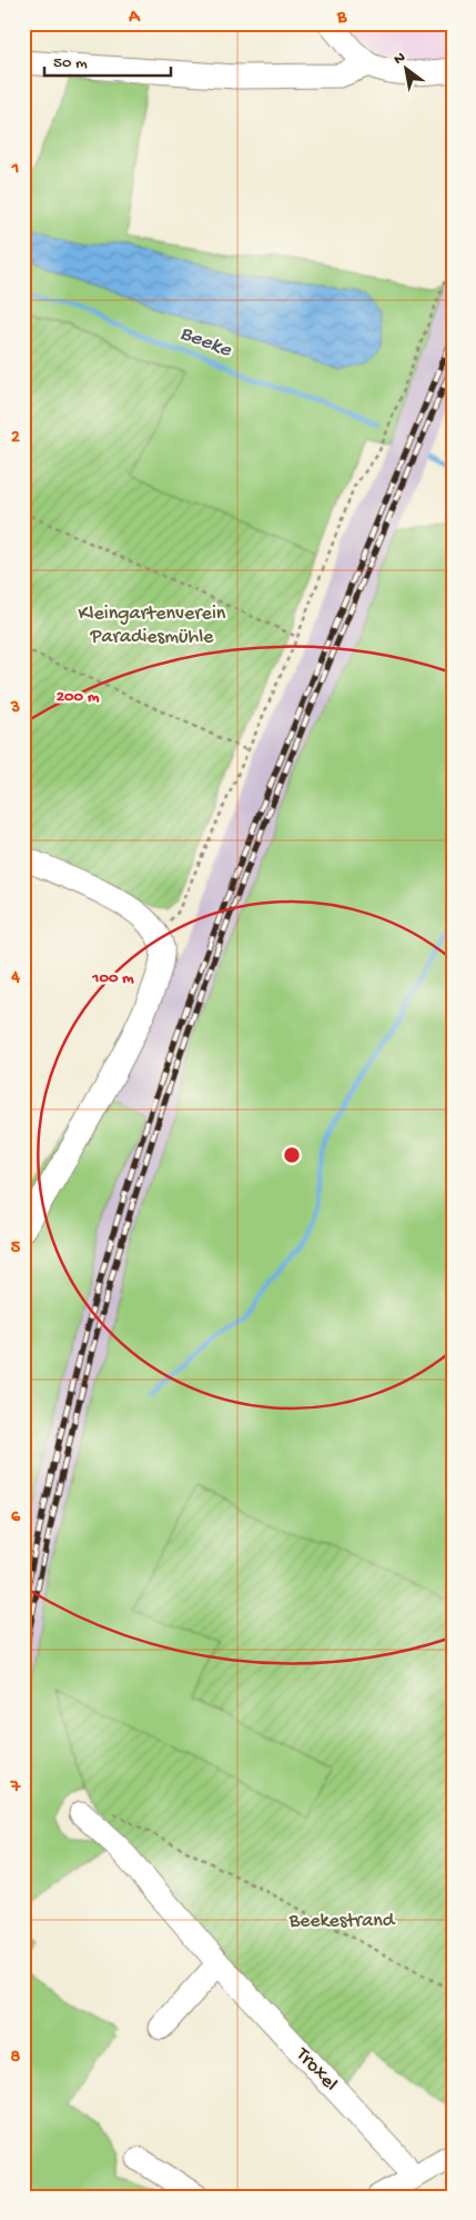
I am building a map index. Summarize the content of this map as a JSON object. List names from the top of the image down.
{
  "streets": {
    "street": ["Troxel"]
  },
  "water": ["Beeke"],
  "parks": ["Kleingartenverein Paradiesmühle", "Beekestrand"],
  "scale_bar": "50 m",
  "north": "top left",
  "grid": {
    "columns": ["A", "B"],
    "rows": [
      "1",
      "2",
      "3",
      "4",
      "5",
      "6",
      "7",
      "8"
    ]
  },
  "rings": ["200 m", "100 m"]
}
